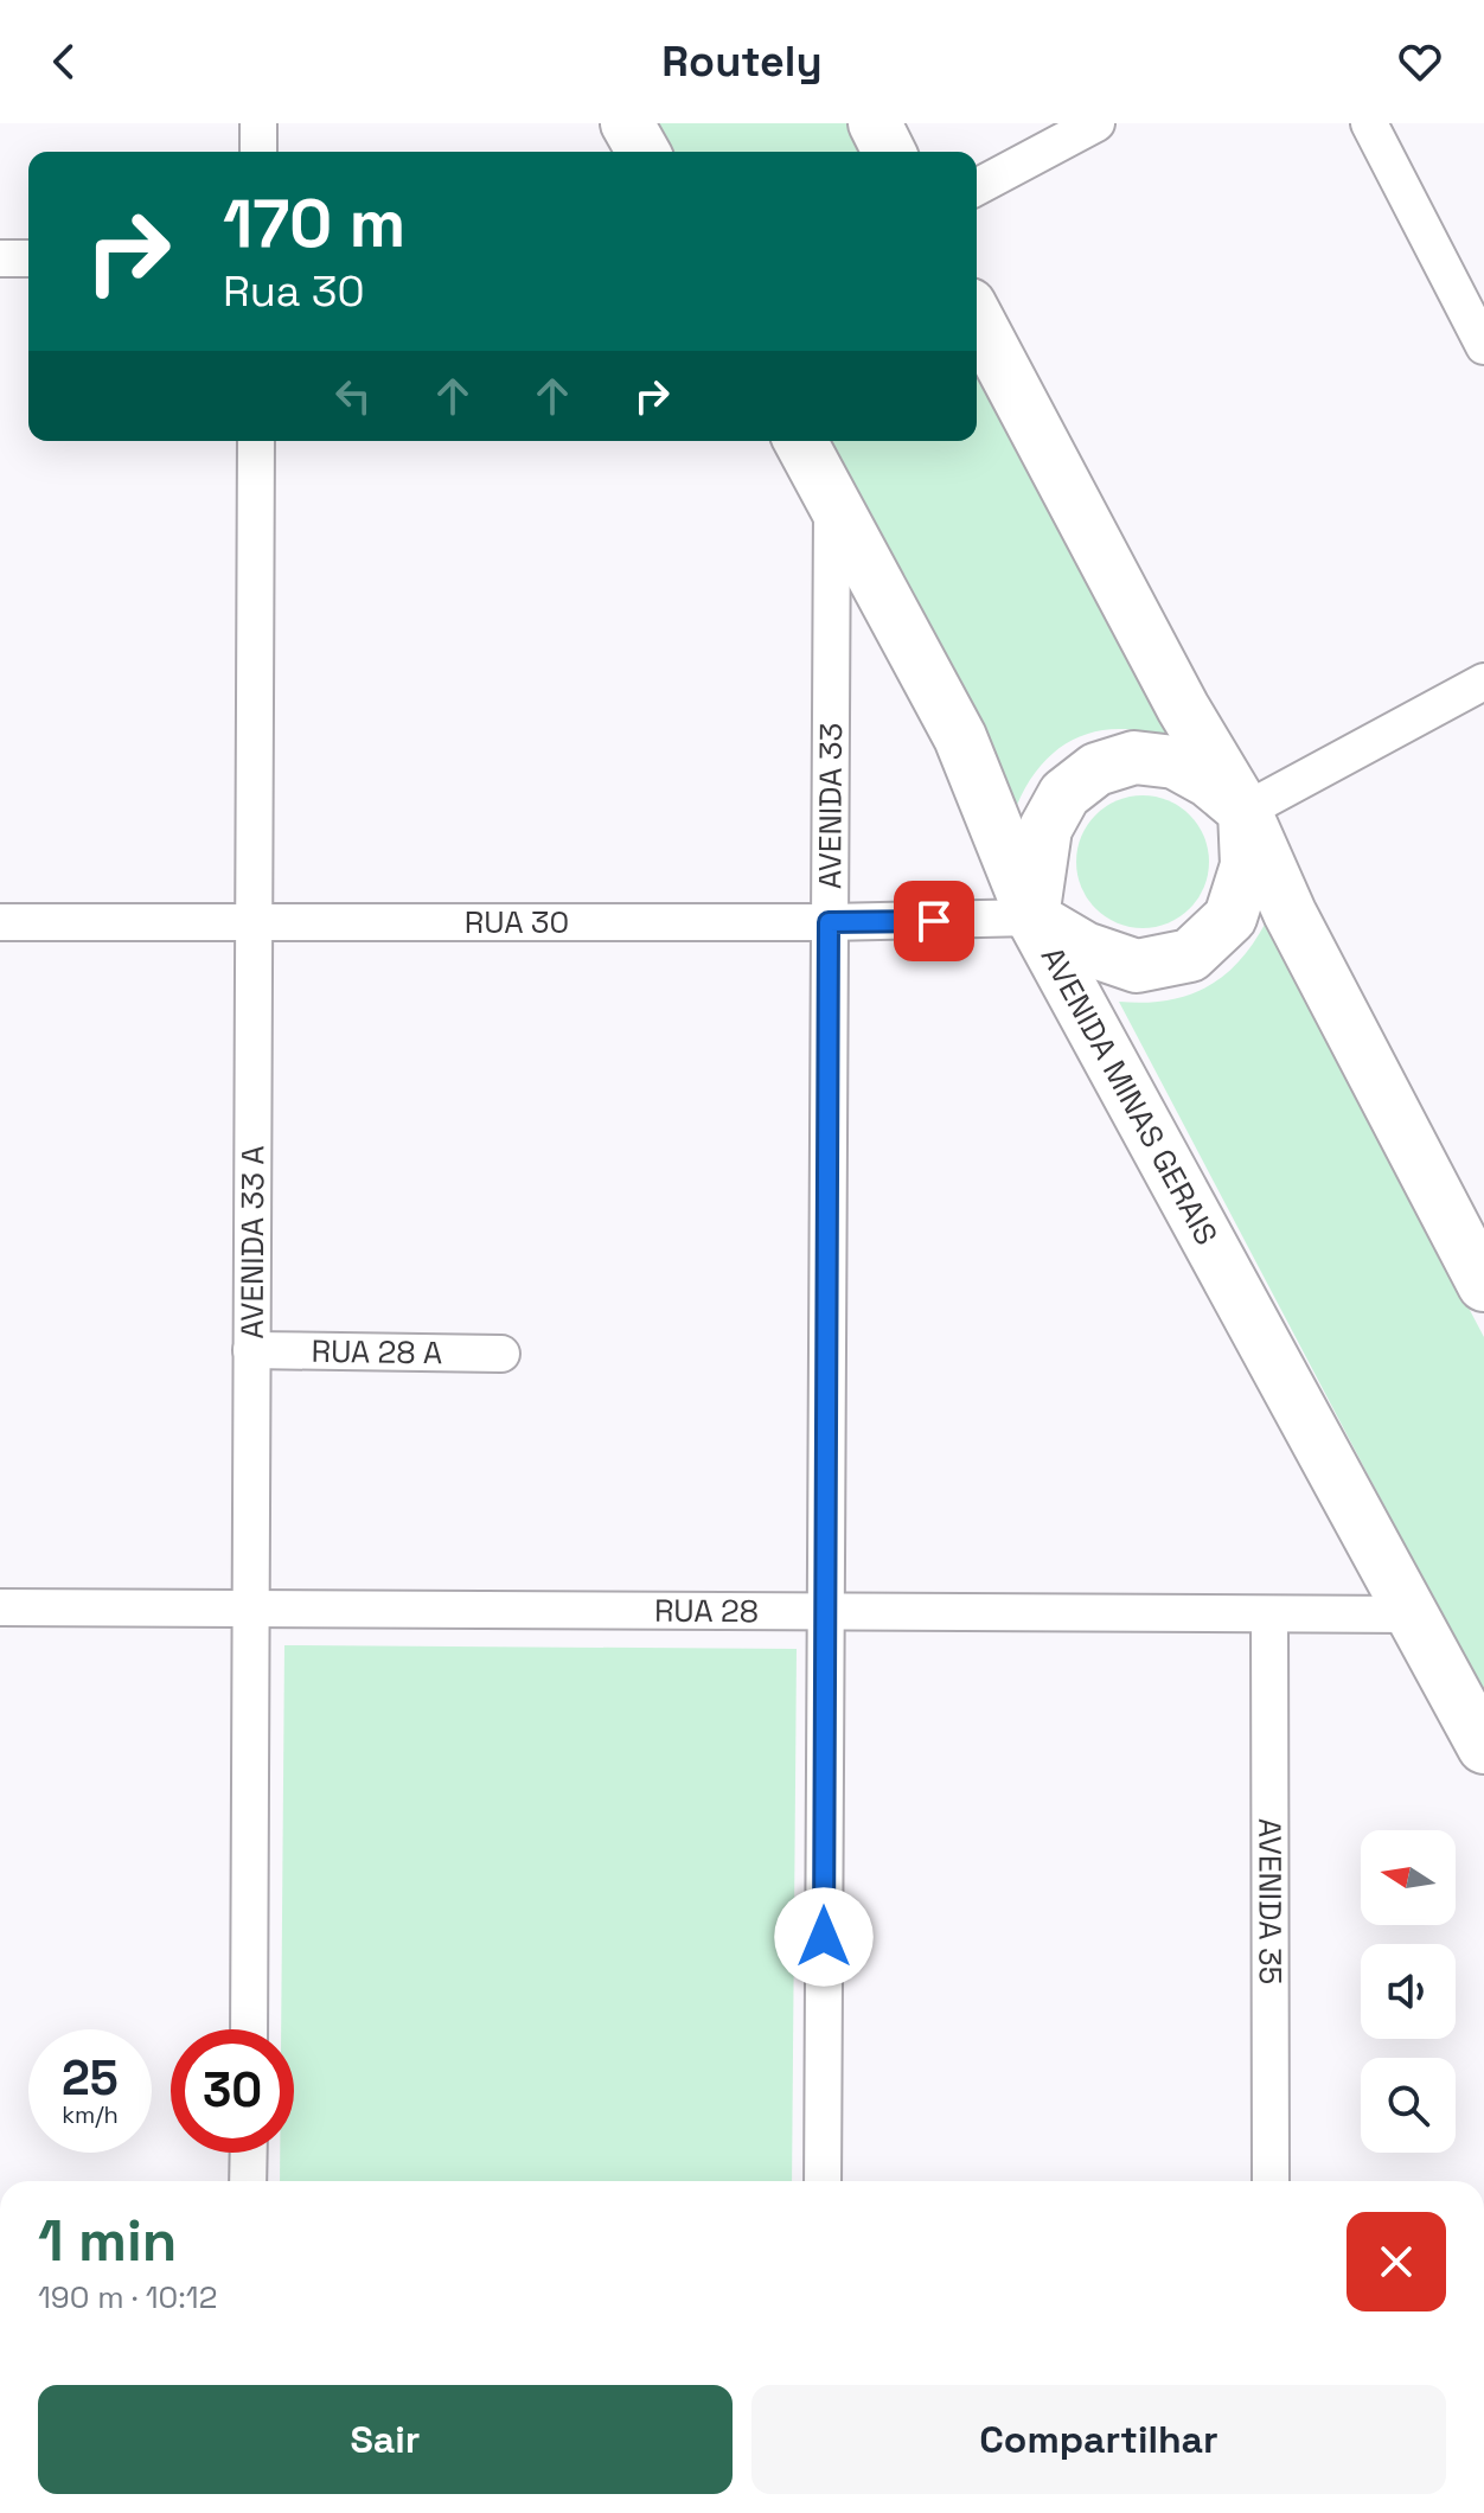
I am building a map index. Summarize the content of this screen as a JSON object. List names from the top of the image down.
{
  "streets": {
    "main road": ["AVENIDA MINAS GERAIS"],
    "street": [
      "AVENIDA 33",
      "RUA 30",
      "AVENIDA 33 A",
      "RUA 28 A",
      "RUA 28",
      "AVENIDA 35"
    ]
  },
  "crossings": [
    ["AVENIDA 33", "RUA 30"],
    ["AVENIDA 33", "AVENIDA MINAS GERAIS"],
    ["AVENIDA 33", "RUA 28"],
    ["RUA 30", "AVENIDA MINAS GERAIS"],
    ["RUA 30", "AVENIDA 33 A"],
    ["AVENIDA MINAS GERAIS", "RUA 28"],
    ["AVENIDA 33 A", "RUA 28 A"],
    ["AVENIDA 33 A", "RUA 28"],
    ["RUA 28", "AVENIDA 35"]
  ],
  "north": "left",
  "page": {
    "header": "Routely",
    "turn": ["170 m", "Rua 30"],
    "speed": "25 km/h",
    "limit": "30",
    "heading": ["1 min", "190 m · 10:12"],
    "buttons": ["Sair", "Compartilhar"]
  }
}
